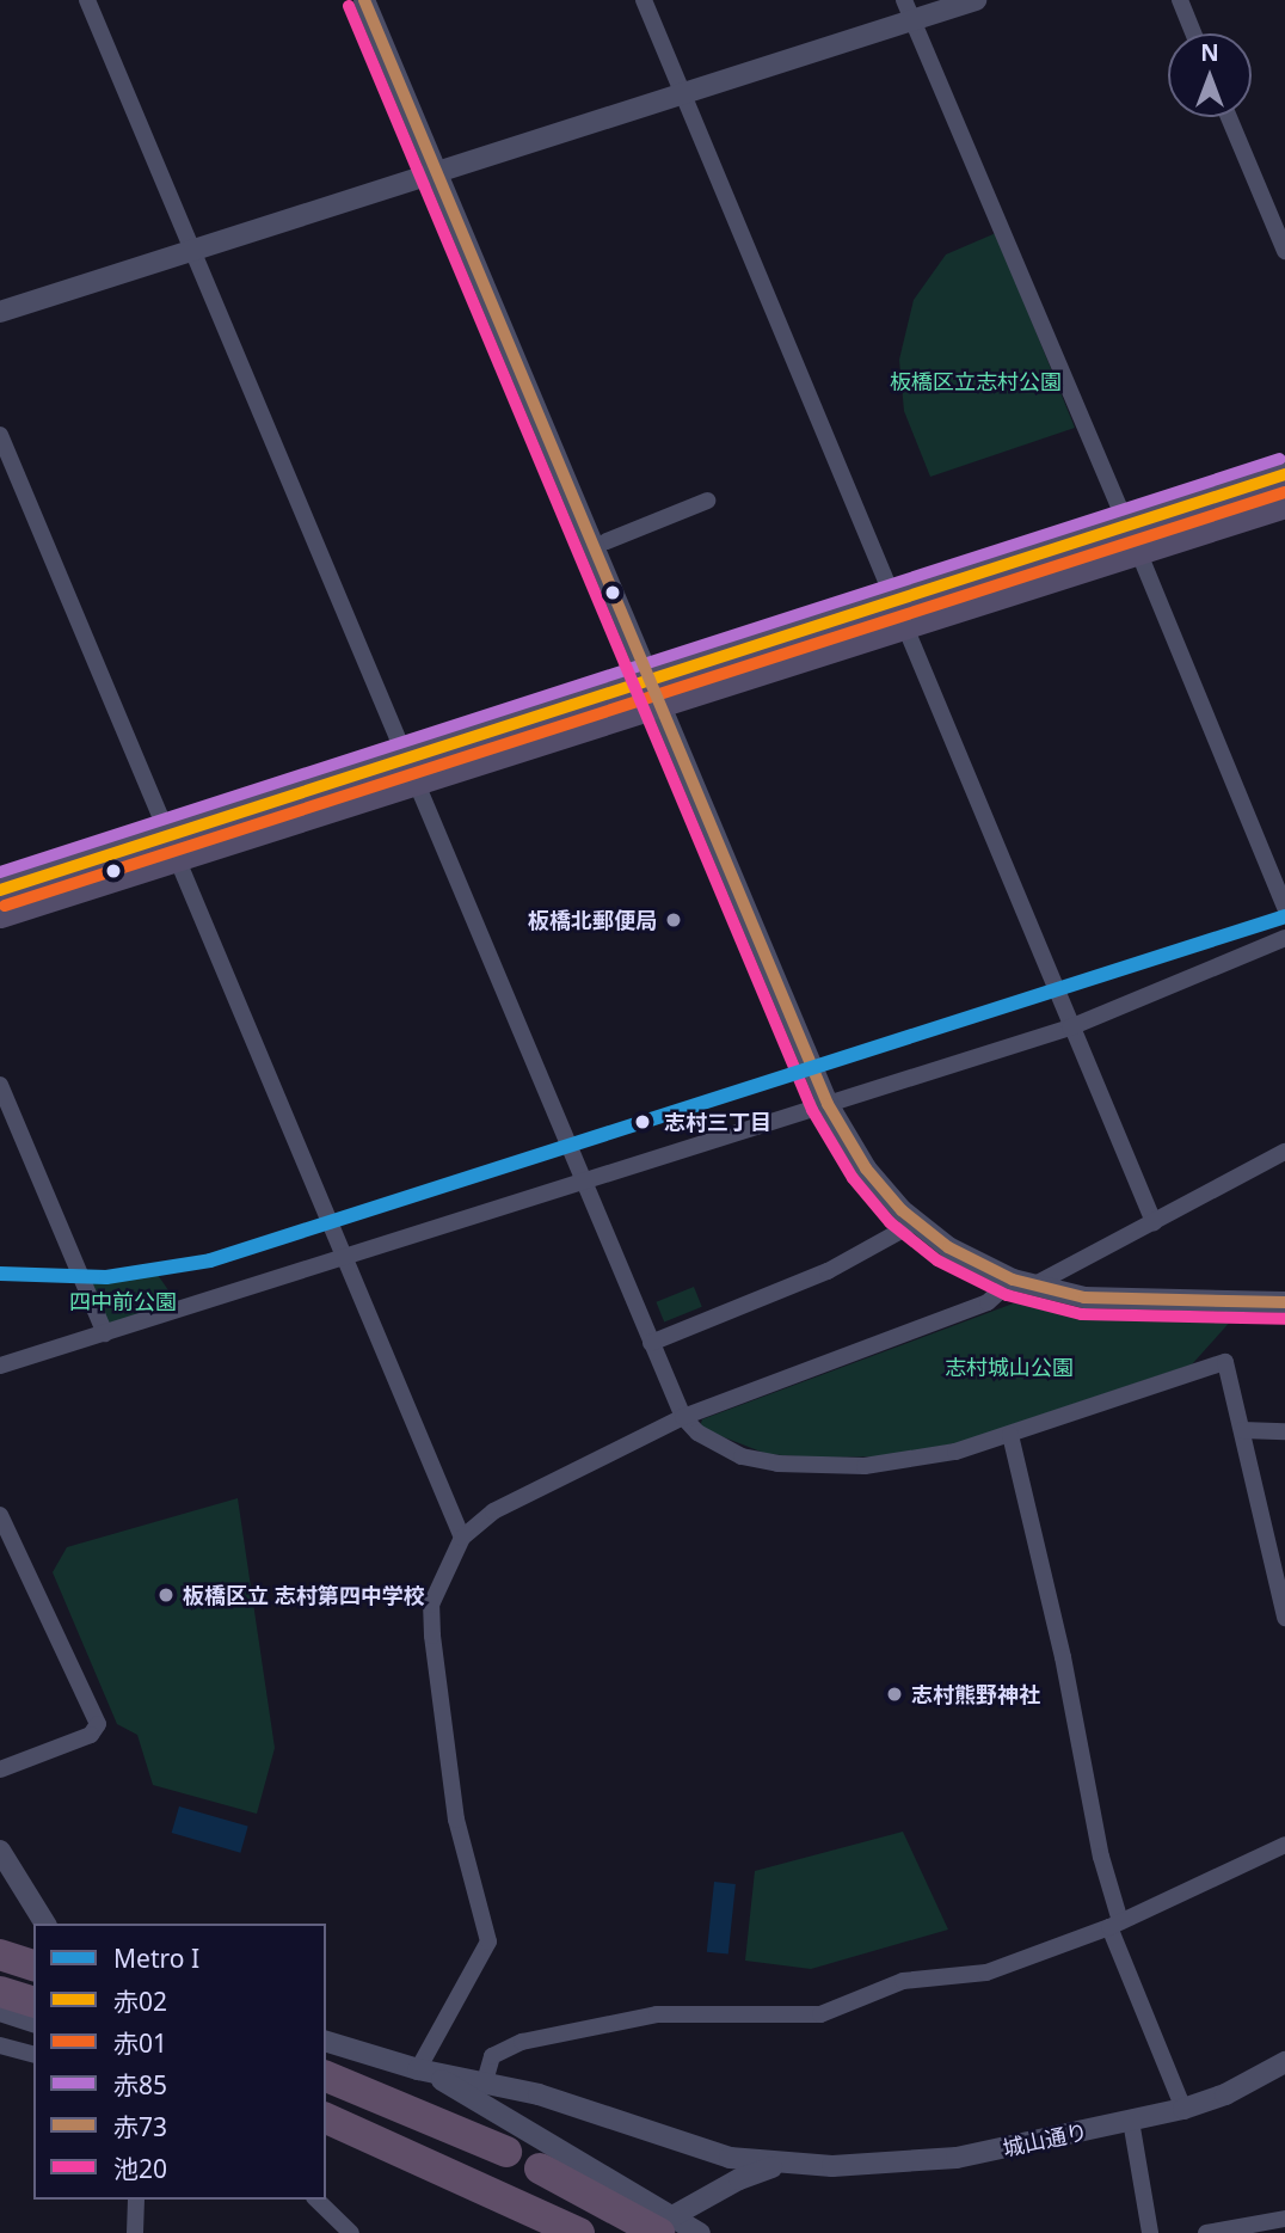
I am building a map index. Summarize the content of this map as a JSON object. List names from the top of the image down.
{
  "streets": {
    "street": ["城山通り"]
  },
  "parks": ["板橋区立志村公園", "四中前公園", "志村城山公園"],
  "places": [
    "板橋北郵便局",
    "志村三丁目",
    "板橋区立 志村第四中学校",
    "志村熊野神社"
  ],
  "lines": [
    "transit line 赤73",
    "transit line 池20",
    "transit line 赤85",
    "transit line 赤02",
    "transit line 赤01",
    "metro line I"
  ],
  "legend": [
    "Metro I",
    "赤02",
    "赤01",
    "赤85",
    "赤73",
    "池20"
  ],
  "north": "top"
}
